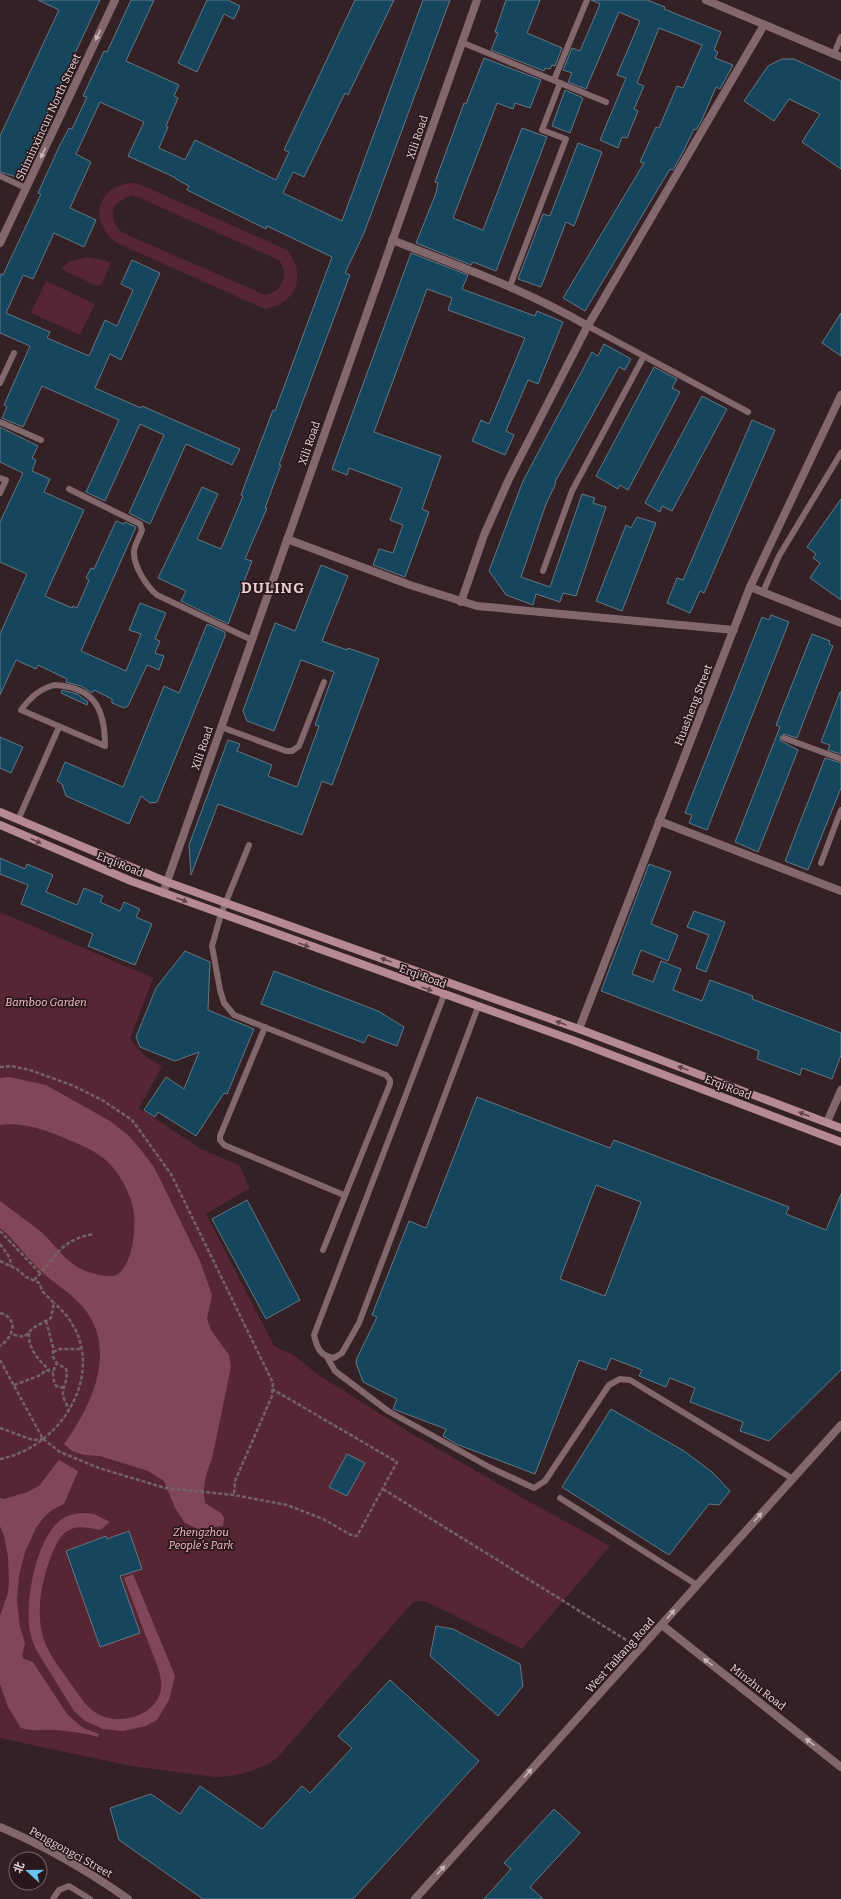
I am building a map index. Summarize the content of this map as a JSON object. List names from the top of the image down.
{
  "streets": {
    "main road": ["Erqi Road"],
    "street": [
      "Shiminxincun North Street",
      "Xili Road",
      "Huasheng Street",
      "West Taikang Road",
      "Minzhu Road",
      "Penggongci Street"
    ]
  },
  "crossings": [
    ["Xili Road", "Erqi Road"],
    ["Huasheng Street", "Erqi Road"],
    ["West Taikang Road", "Minzhu Road"]
  ],
  "one_way": ["Shiminxincun North Street", "West Taikang Road", "Minzhu Road"],
  "districts": ["DULING"],
  "parks": ["Bamboo Garden", "Zhengzhou People's Park"],
  "north": "left"
}
